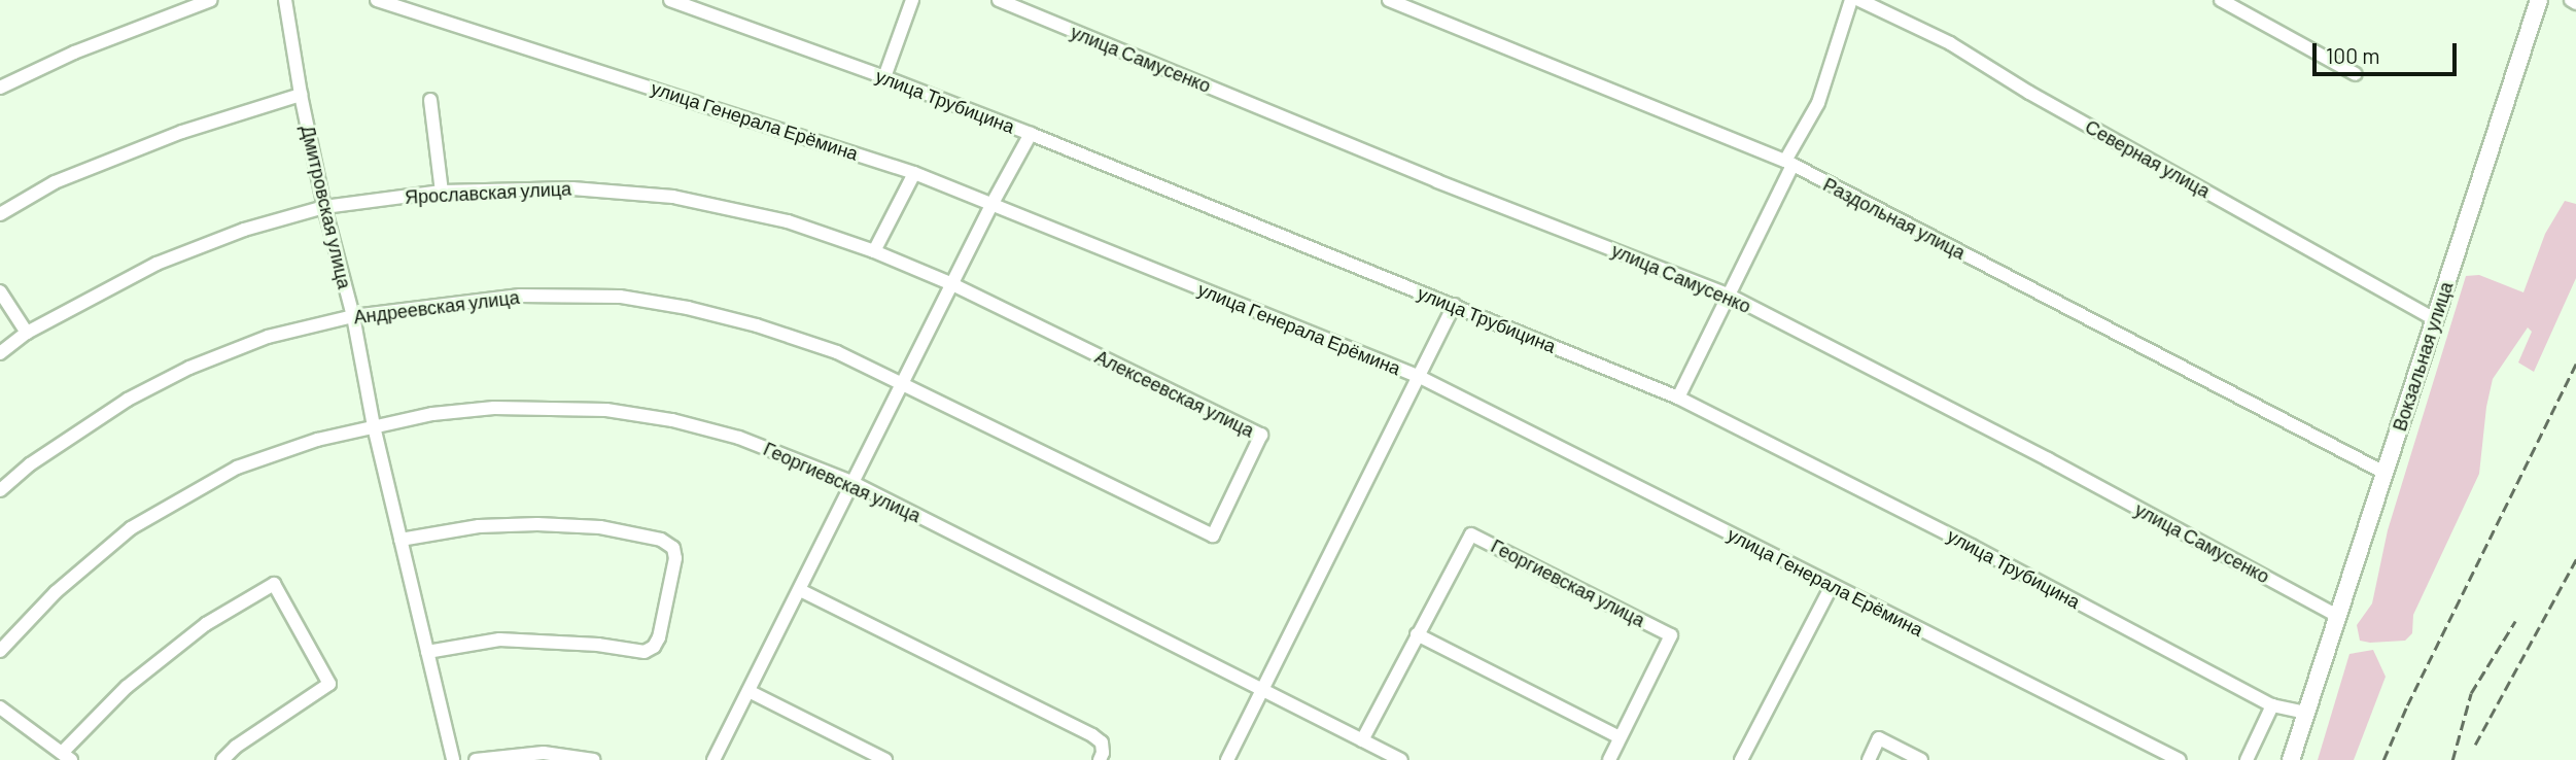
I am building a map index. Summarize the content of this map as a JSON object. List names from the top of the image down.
{
  "streets": {
    "main road": ["Вокзальная улица"],
    "street": [
      "улица Самусенко",
      "улица Трубицина",
      "улица Генерала Ерёмина",
      "Северная улица",
      "Ярославская улица",
      "Дмитровская улица",
      "Раздольная улица",
      "Андреевская улица",
      "Алексеевская улица",
      "Георгиевская улица"
    ]
  },
  "crossings": [
    ["улица Самусенко", "Вокзальная улица"],
    ["Северная улица", "Вокзальная улица"],
    ["Ярославская улица", "Дмитровская улица"],
    ["Ярославская улица", "Алексеевская улица"],
    ["Дмитровская улица", "Андреевская улица"],
    ["Дмитровская улица", "Георгиевская улица"],
    ["Раздольная улица", "Вокзальная улица"],
    ["Андреевская улица", "Алексеевская улица"]
  ],
  "scale_bar": "100 m"
}
